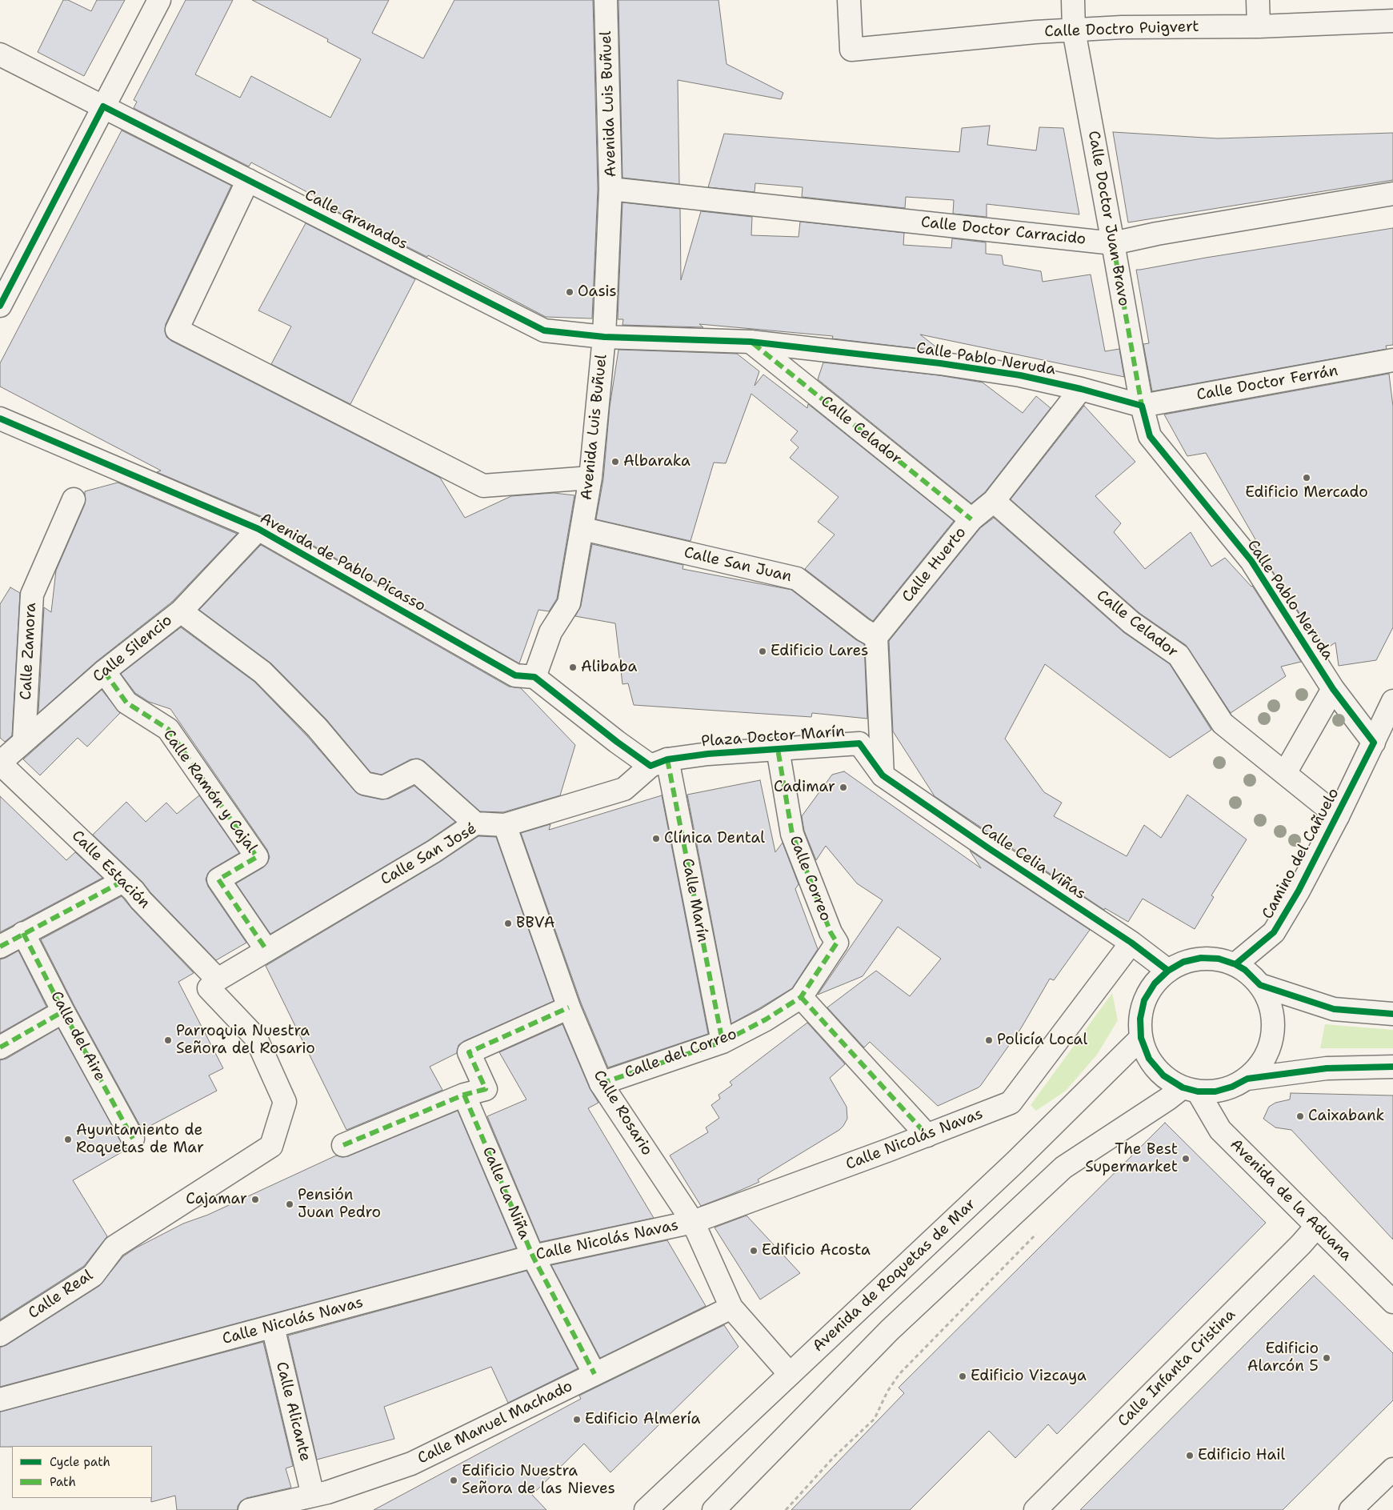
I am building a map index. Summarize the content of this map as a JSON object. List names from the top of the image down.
{
  "streets": {
    "street": [
      "Calle Doctro Puigvert",
      "Avenida Luis Buñuel",
      "Calle Doctor Juan Bravo",
      "Calle Granados",
      "Calle Doctor Carracido",
      "Calle Pablo Neruda",
      "Calle Doctor Ferrán",
      "Calle Celador",
      "Avenida de Pablo Picasso",
      "Calle San Juan",
      "Calle Huerto",
      "Calle Silencio",
      "Calle Zamora",
      "Plaza Doctor Marín",
      "Calle Ramón y Cajal",
      "Camino del Cañuelo",
      "Calle San José",
      "Calle Celia Viñas",
      "Calle Estación",
      "Calle Correo",
      "Calle Marín",
      "Calle del Aire",
      "Calle del Correo",
      "Calle Rosario",
      "Calle Nicolás Navas",
      "Calle La Niña",
      "Avenida de la Aduana",
      "Avenida de Roquetas de Mar",
      "Calle Real",
      "Calle Infanta Cristina",
      "Calle Alicante",
      "Calle Manuel Machado"
    ]
  },
  "crossings": [
    ["Calle Doctro Puigvert", "Calle Doctor Juan Bravo"],
    ["Avenida Luis Buñuel", "Calle Granados"],
    ["Avenida Luis Buñuel", "Calle Doctor Carracido"],
    ["Avenida Luis Buñuel", "Calle Pablo Neruda"],
    ["Avenida Luis Buñuel", "Avenida de Pablo Picasso"],
    ["Avenida Luis Buñuel", "Calle San Juan"],
    ["Calle Doctor Juan Bravo", "Calle Doctor Carracido"],
    ["Calle Doctor Juan Bravo", "Calle Pablo Neruda"],
    ["Calle Doctor Juan Bravo", "Calle Doctor Ferrán"],
    ["Calle Granados", "Calle Pablo Neruda"],
    ["Calle Pablo Neruda", "Calle Doctor Ferrán"],
    ["Calle Pablo Neruda", "Calle Celador"],
    ["Calle Pablo Neruda", "Calle Huerto"],
    ["Calle Pablo Neruda", "Camino del Cañuelo"],
    ["Calle Celador", "Calle Huerto"],
    ["Calle Celador", "Camino del Cañuelo"],
    ["Avenida de Pablo Picasso", "Calle Silencio"],
    ["Calle San Juan", "Calle Huerto"],
    ["Calle Silencio", "Calle Zamora"],
    ["Calle Silencio", "Calle Ramón y Cajal"],
    ["Calle Silencio", "Calle Estación"],
    ["Plaza Doctor Marín", "Calle San José"],
    ["Plaza Doctor Marín", "Calle Celia Viñas"],
    ["Plaza Doctor Marín", "Calle Correo"],
    ["Plaza Doctor Marín", "Calle Marín"],
    ["Calle Ramón y Cajal", "Calle San José"],
    ["Camino del Cañuelo", "Calle Celia Viñas"],
    ["Camino del Cañuelo", "Avenida de la Aduana"],
    ["Camino del Cañuelo", "Avenida de Roquetas de Mar"],
    ["Calle San José", "Calle Estación"],
    ["Calle San José", "Calle Marín"],
    ["Calle San José", "Calle Rosario"],
    ["Calle San José", "Calle Real"],
    ["Calle Celia Viñas", "Calle Nicolás Navas"],
    ["Calle Celia Viñas", "Avenida de la Aduana"],
    ["Calle Celia Viñas", "Avenida de Roquetas de Mar"],
    ["Calle Estación", "Calle Real"],
    ["Calle Correo", "Calle del Correo"],
    ["Calle Marín", "Calle del Correo"],
    ["Calle del Correo", "Calle Rosario"],
    ["Calle Rosario", "Calle Nicolás Navas"],
    ["Calle Rosario", "Avenida de Roquetas de Mar"],
    ["Calle Rosario", "Calle Manuel Machado"],
    ["Calle Nicolás Navas", "Calle La Niña"],
    ["Calle Nicolás Navas", "Calle Alicante"],
    ["Calle La Niña", "Calle Manuel Machado"],
    ["Avenida de la Aduana", "Avenida de Roquetas de Mar"],
    ["Avenida de la Aduana", "Calle Infanta Cristina"],
    ["Calle Alicante", "Calle Manuel Machado"]
  ],
  "places": [
    "Oasis",
    "Albaraka",
    "Edificio Mercado",
    "Edificio Lares",
    "Alibaba",
    "Cadimar",
    "Clínica Dental",
    "BBVA",
    "Parroquia Nuestra Señora del Rosario",
    "Policía Local",
    "Caixabank",
    "Ayuntamiento de Roquetas de Mar",
    "The Best Supermarket",
    "Cajamar",
    "Pensión Juan Pedro",
    "Edificio Acosta",
    "Edificio Alarcón 5",
    "Edificio Vizcaya",
    "Edificio Almería",
    "Edificio Hail",
    "Edificio Nuestra Señora de las Nieves"
  ],
  "legend": ["Cycle path", "Path"]
}
